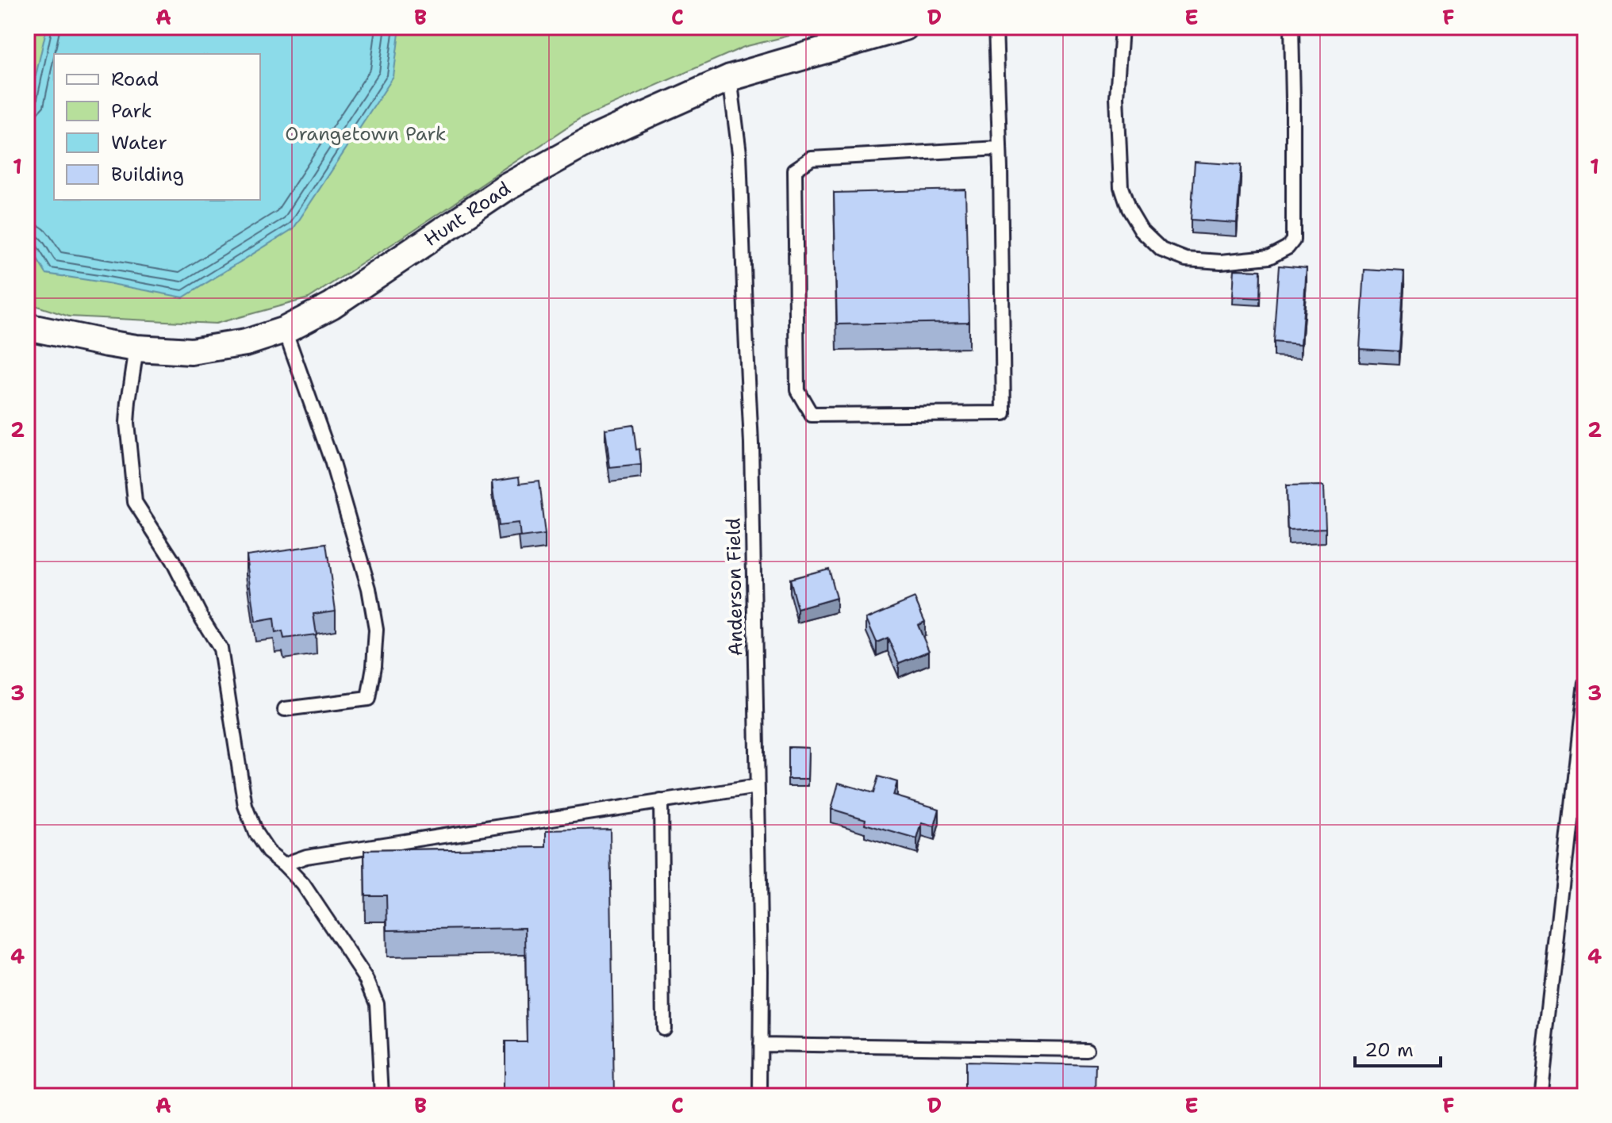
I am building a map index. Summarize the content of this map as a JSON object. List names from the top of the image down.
{
  "streets": {
    "street": ["Hunt Road"],
    "lane": ["Anderson Field"]
  },
  "crossings": [
    ["Hunt Road", "Anderson Field"]
  ],
  "parks": ["Orangetown Park"],
  "legend": [
    "Road",
    "Park",
    "Water",
    "Building"
  ],
  "scale_bar": "20 m",
  "grid": {
    "columns": [
      "A",
      "B",
      "C",
      "D",
      "E",
      "F"
    ],
    "rows": [
      "1",
      "2",
      "3",
      "4"
    ]
  }
}
